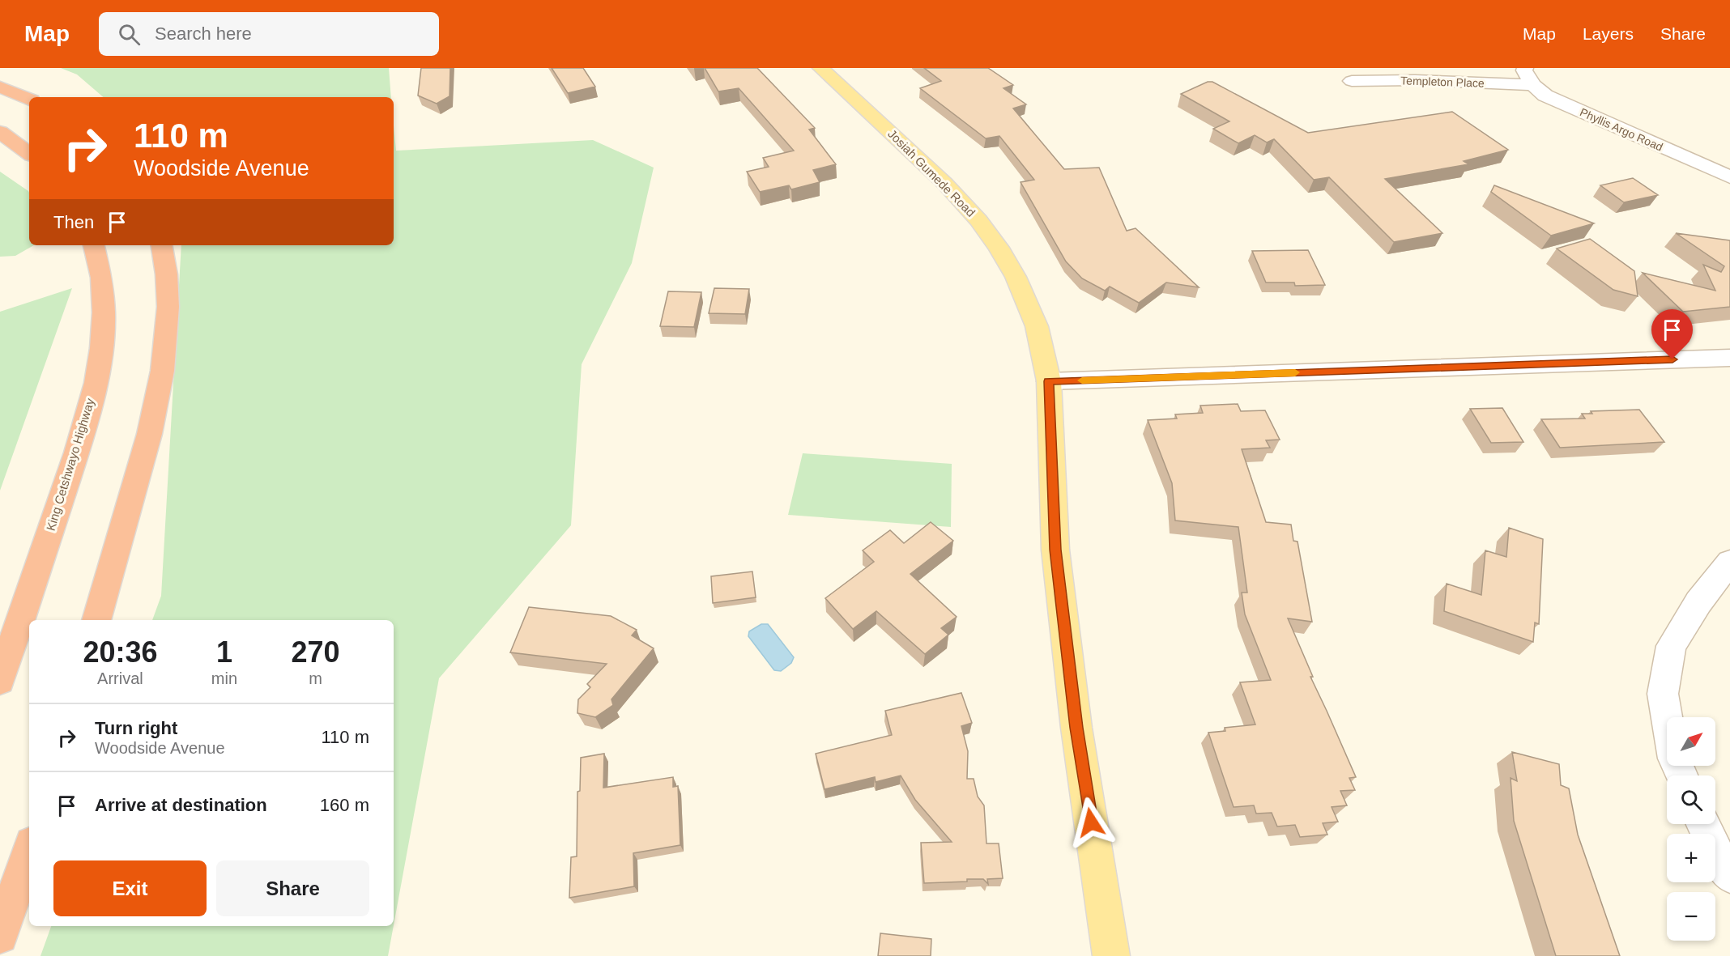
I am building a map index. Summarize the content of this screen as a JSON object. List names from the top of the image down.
{
  "streets": {
    "highway": ["King Cetshwayo Highway"],
    "main road": ["Josiah Gumede Road"],
    "street": ["Templeton Place", "Phyllis Argo Road"]
  },
  "crossings": [
    ["Templeton Place", "Phyllis Argo Road"]
  ],
  "north": "top right",
  "page": {
    "header": "Map",
    "search": "Search here",
    "nav": ["Map", "Layers", "Share"],
    "turn": ["110 m", "Woodside Avenue"],
    "then": "Then",
    "eta": [
      "20:36",
      "Arrival",
      "1",
      "min",
      "270",
      "m"
    ],
    "list": [
      {
        "name": "Turn right",
        "note": "Woodside Avenue",
        "value": "110 m"
      },
      {
        "name": "Arrive at destination",
        "value": "160 m"
      }
    ],
    "map_buttons": ["+", "−"],
    "buttons": ["Exit", "Share"]
  }
}
